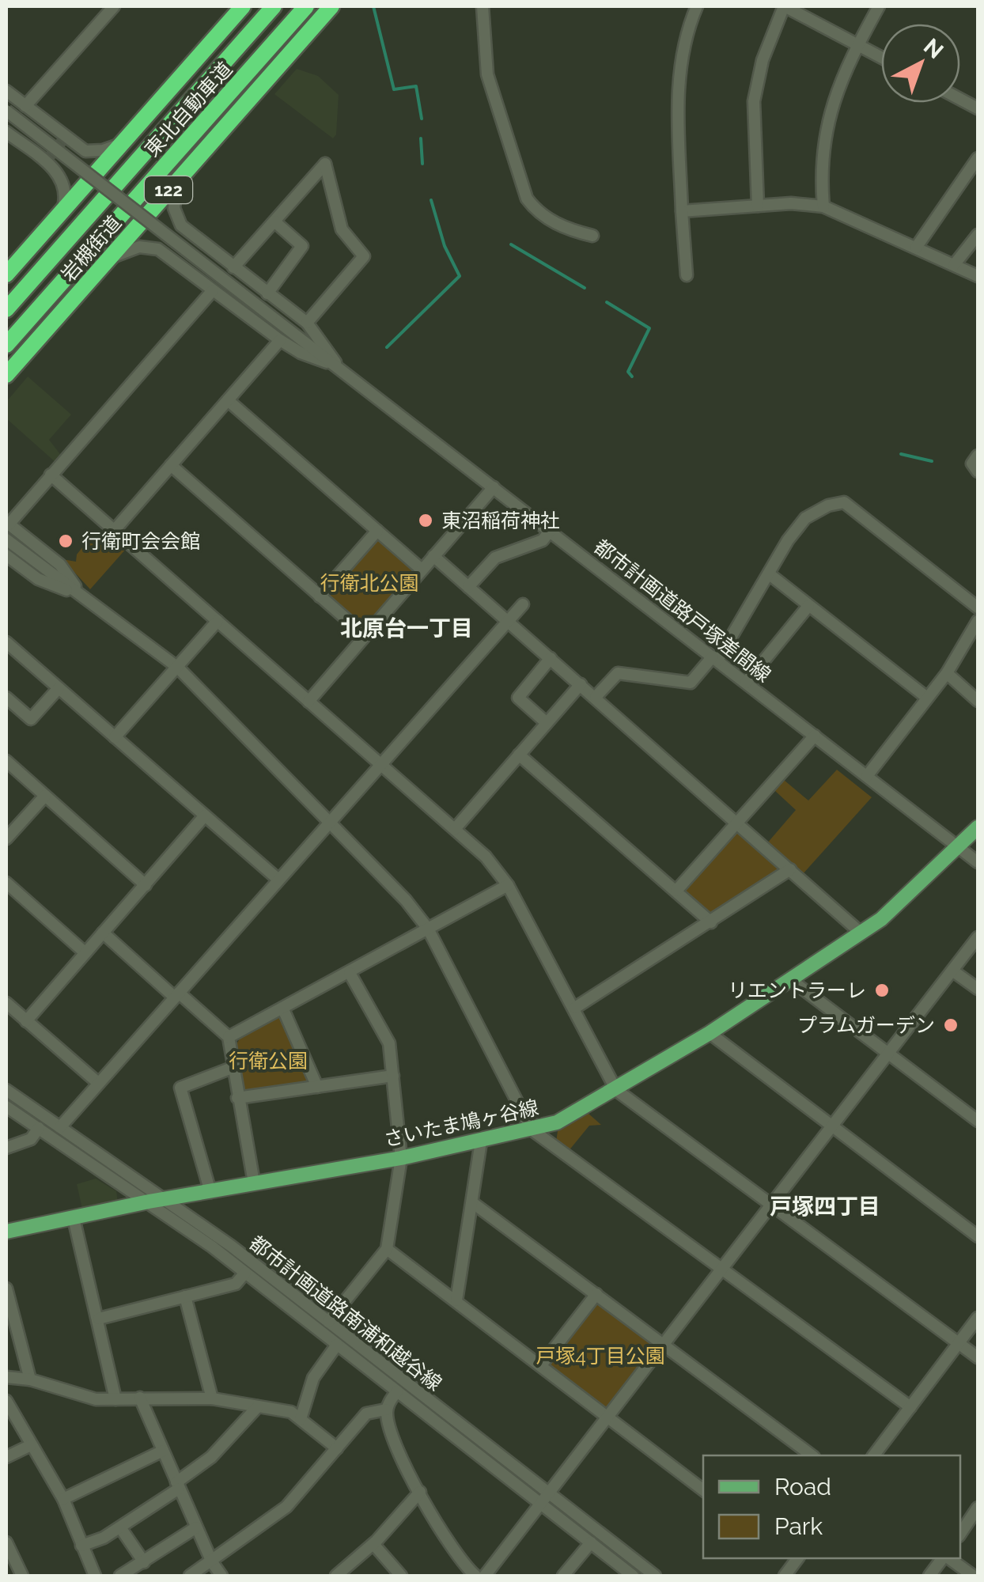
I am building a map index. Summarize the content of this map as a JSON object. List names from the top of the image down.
{
  "streets": {
    "highway": ["東北自動車道", "122", "岩槻街道"],
    "main road": ["さいたま鳩ヶ谷線"],
    "street": ["都市計画道路戸塚差間線", "都市計画道路南浦和越谷線"]
  },
  "crossings": [
    ["都市計画道路戸塚差間線", "さいたま鳩ヶ谷線"],
    ["さいたま鳩ヶ谷線", "都市計画道路南浦和越谷線"]
  ],
  "districts": ["北原台一丁目", "戸塚四丁目"],
  "parks": ["行衛北公園", "行衛公園", "戸塚4丁目公園"],
  "places": [
    "東沼稲荷神社",
    "行衛町会会館",
    "リエントラーレ",
    "プラムガーデン"
  ],
  "legend": ["Road", "Park"],
  "north": "top right"
}
